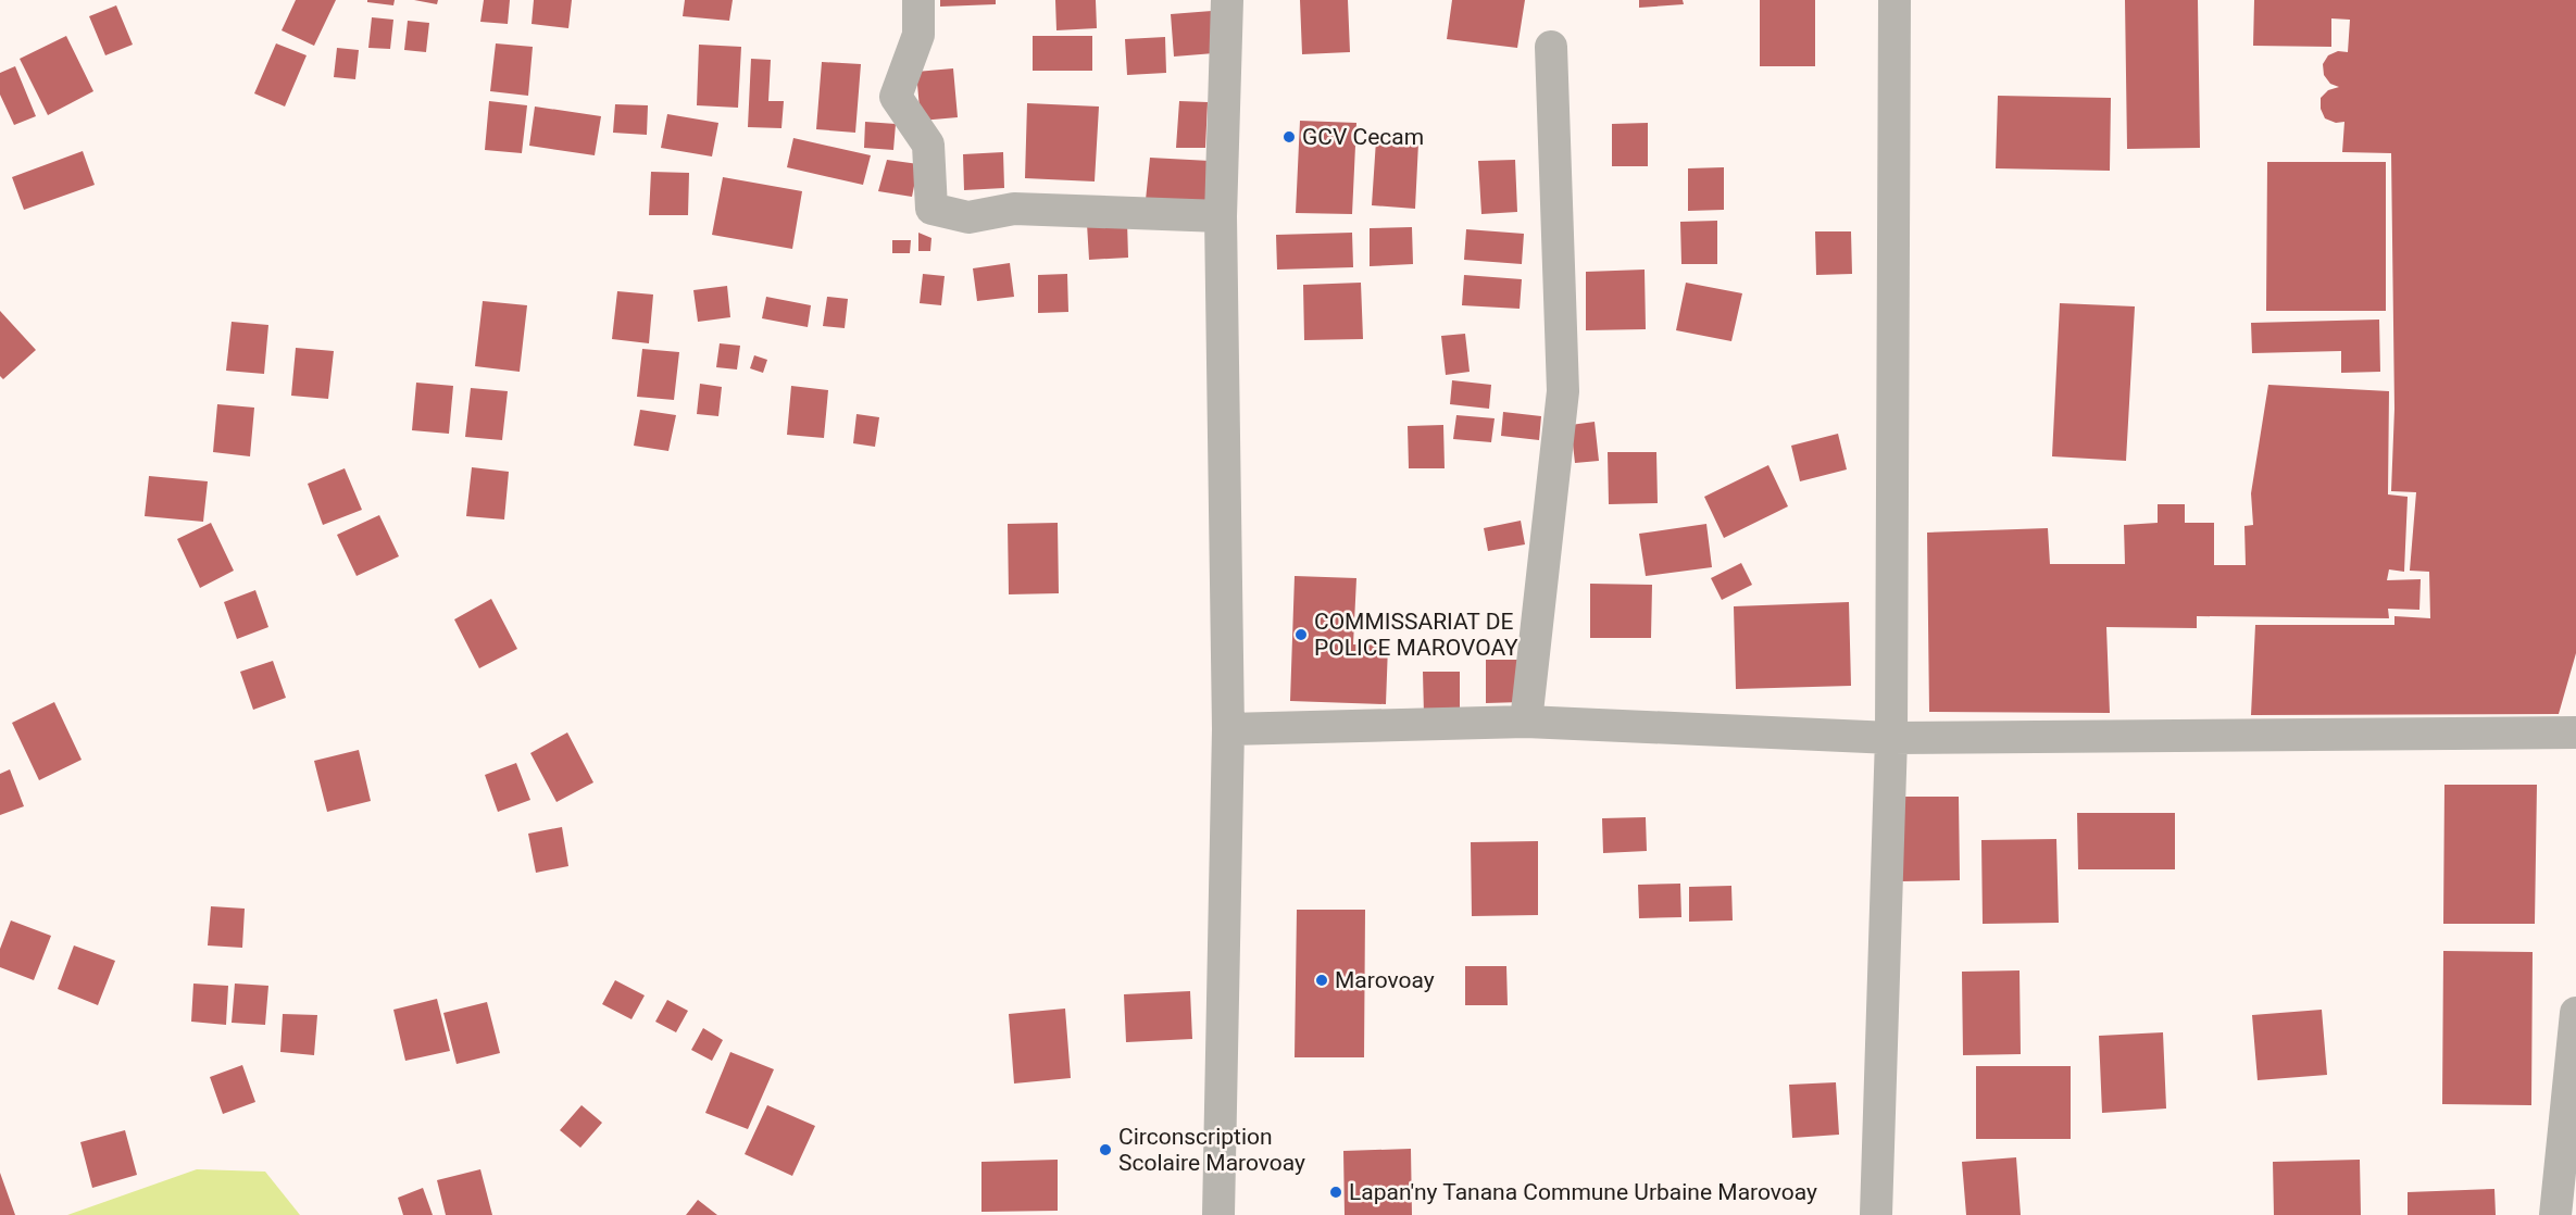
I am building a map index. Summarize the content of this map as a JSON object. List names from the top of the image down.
{
  "places": [
    "GCV Cecam",
    "COMMISSARIAT DE POLICE MAROVOAY",
    "Marovoay",
    "Circonscription Scolaire Marovoay",
    "Lapan'ny Tanana Commune Urbaine Marovoay"
  ]
}
